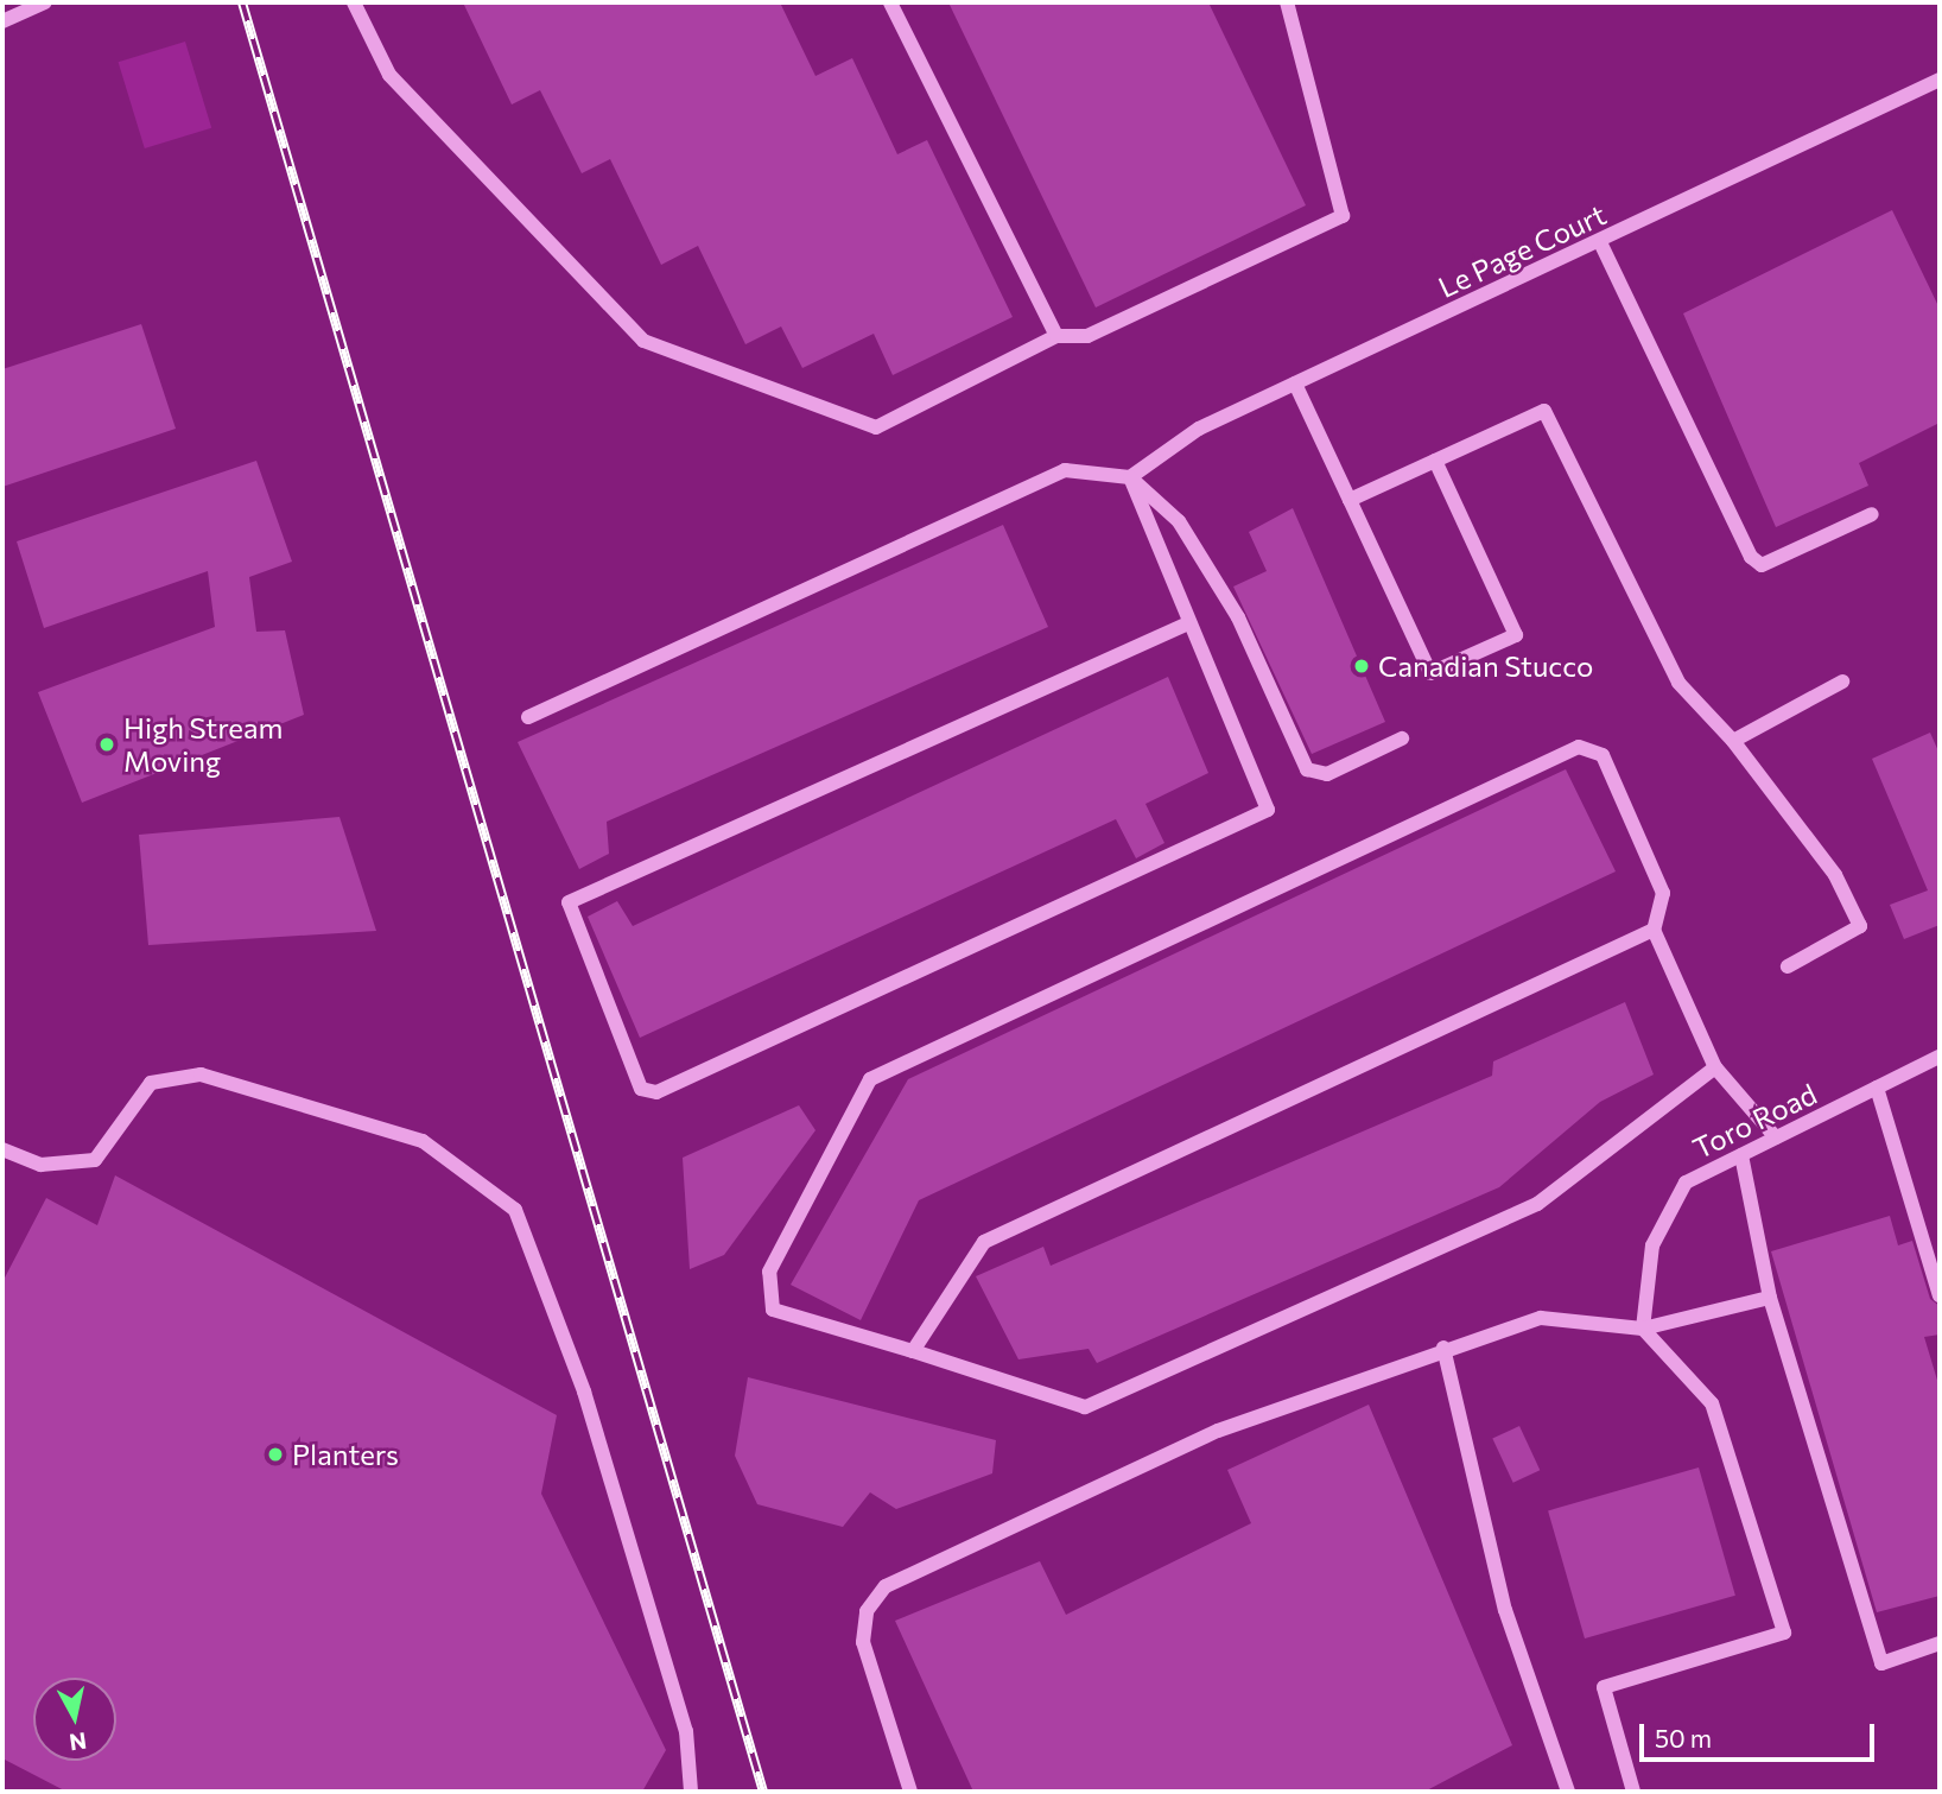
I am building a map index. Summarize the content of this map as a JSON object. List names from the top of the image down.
{
  "streets": {
    "street": ["Le Page Court", "Toro Road"]
  },
  "places": ["Canadian Stucco", "High Stream Moving", "Planters"],
  "scale_bar": "50 m",
  "north": "bottom"
}
